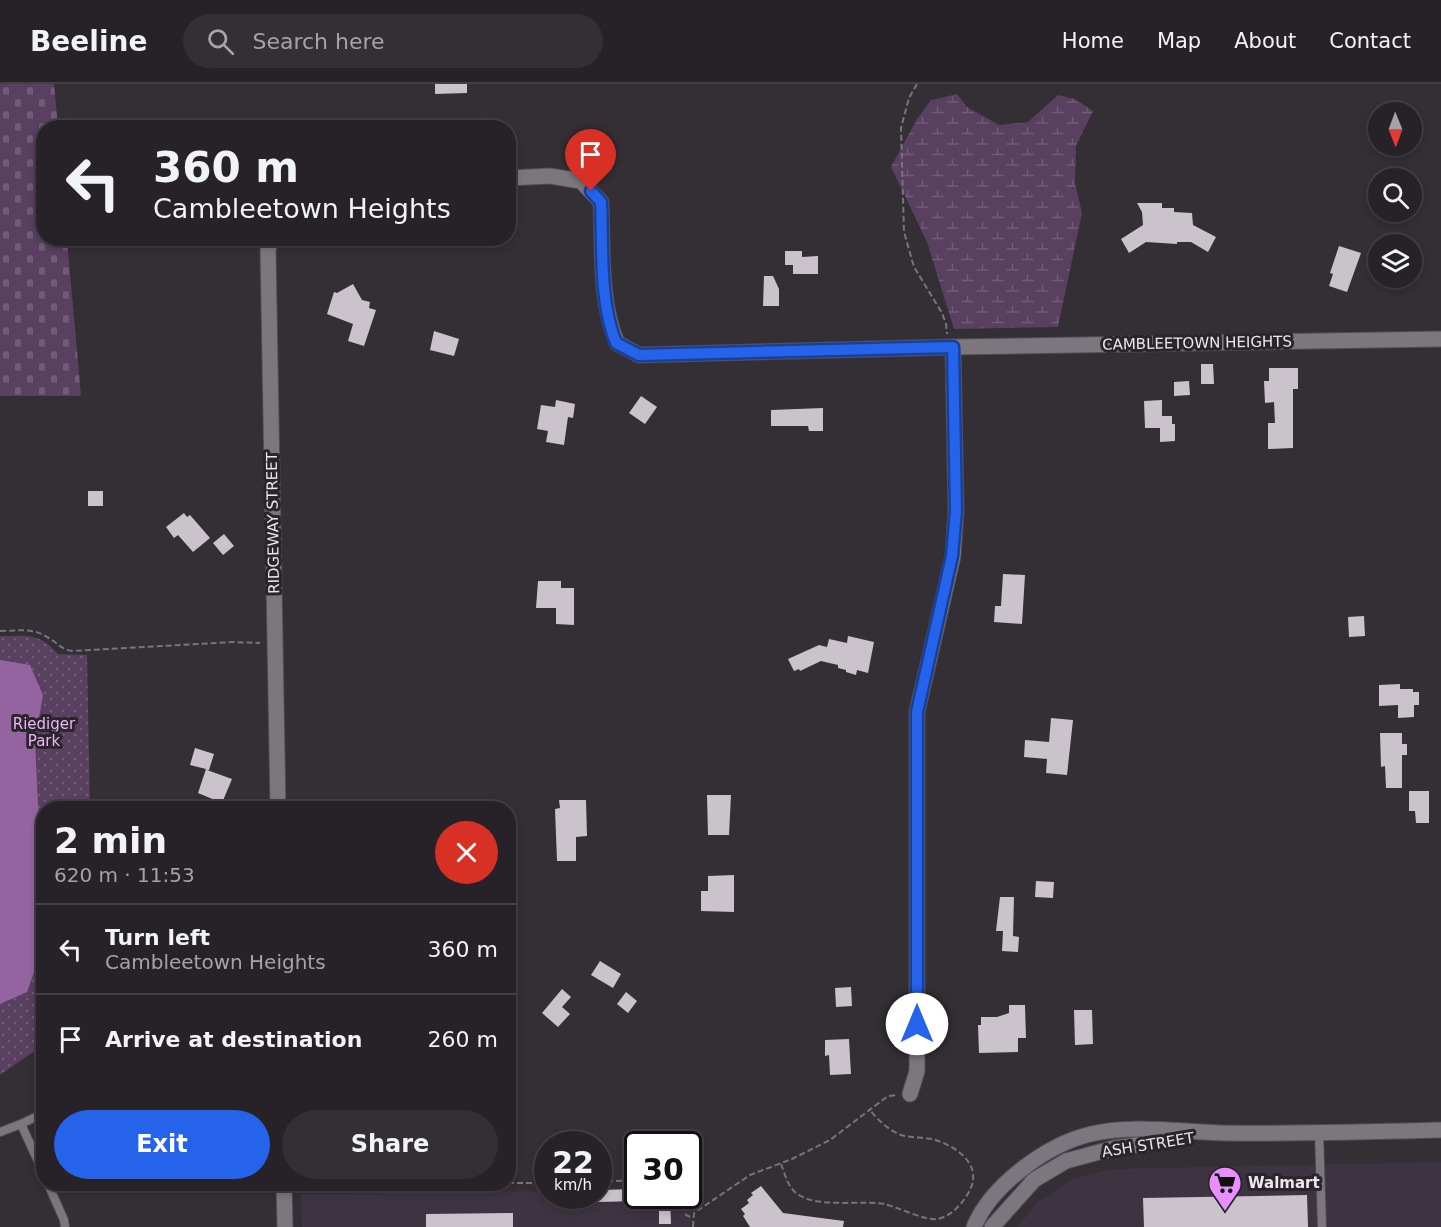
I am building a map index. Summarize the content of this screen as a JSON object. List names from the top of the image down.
{
  "streets": {
    "street": ["CAMBLEETOWN HEIGHTS", "RIDGEWAY STREET", "ASH STREET"]
  },
  "parks": ["Riediger Park"],
  "places": {
    "supermarket": ["Walmart"]
  },
  "north": "bottom",
  "page": {
    "header": "Beeline",
    "search": "Search here",
    "nav": [
      "Home",
      "Map",
      "About",
      "Contact"
    ],
    "turn": ["360 m", "Cambleetown Heights"],
    "heading": ["2 min", "620 m · 11:53"],
    "list": [
      {
        "name": "Turn left",
        "note": "Cambleetown Heights",
        "value": "360 m"
      },
      {
        "name": "Arrive at destination",
        "value": "260 m"
      }
    ],
    "buttons": ["Exit", "Share"],
    "speed": "22 km/h",
    "limit": "30"
  }
}
